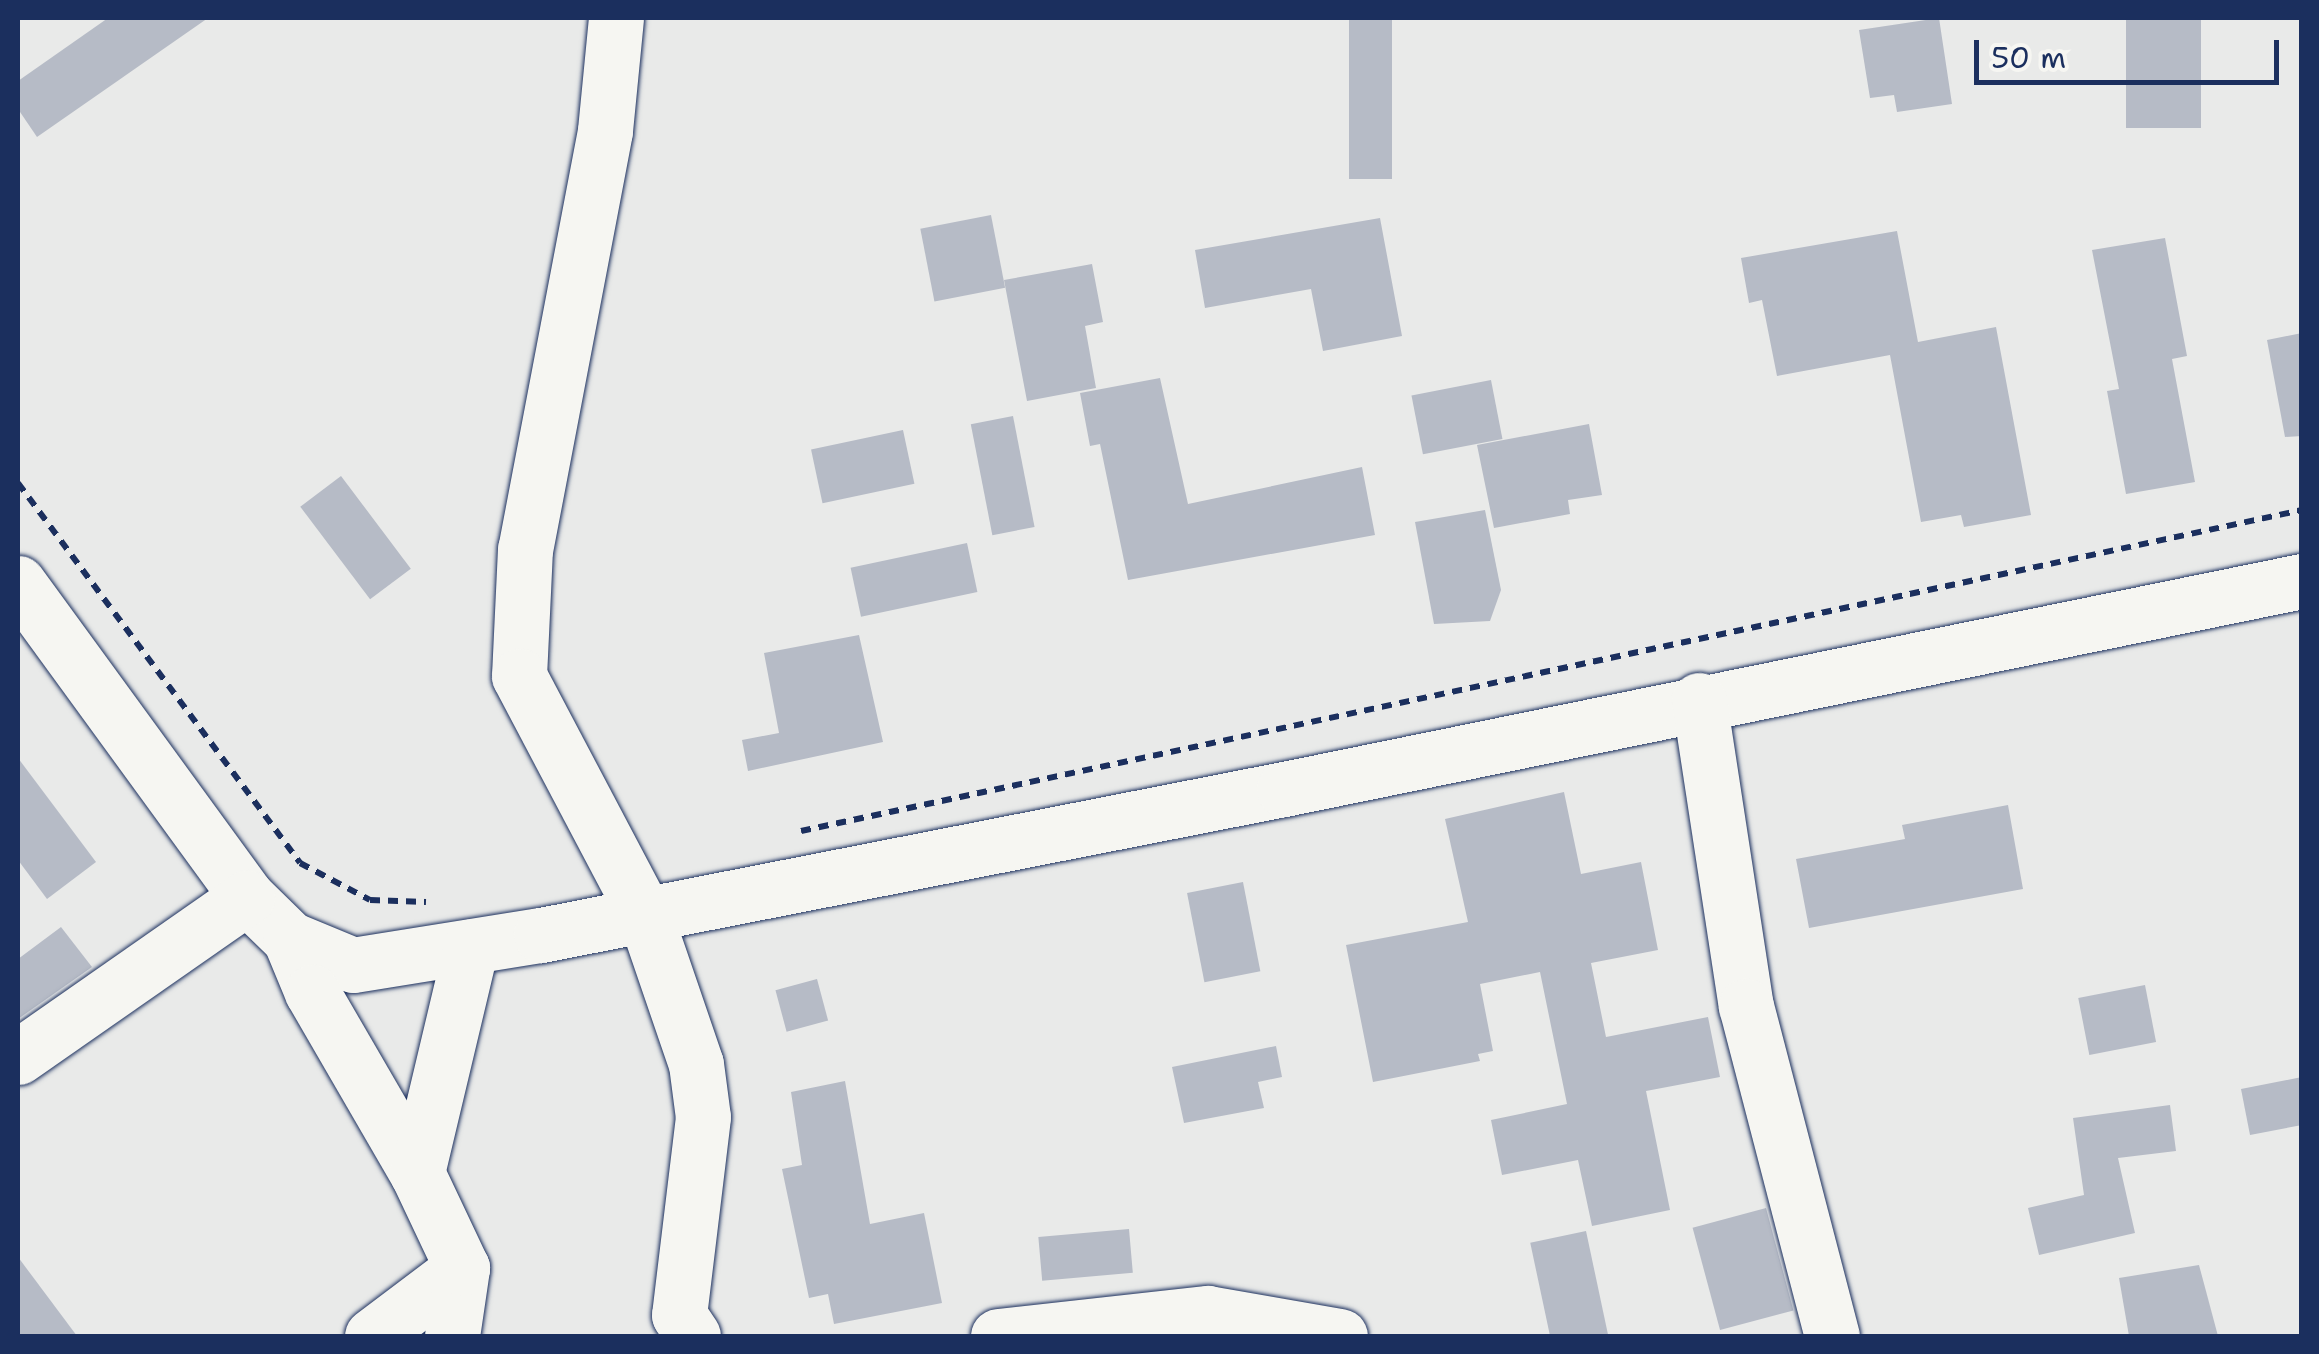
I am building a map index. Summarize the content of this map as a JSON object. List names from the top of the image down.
{
  "scale_bar": "50 m"
}
